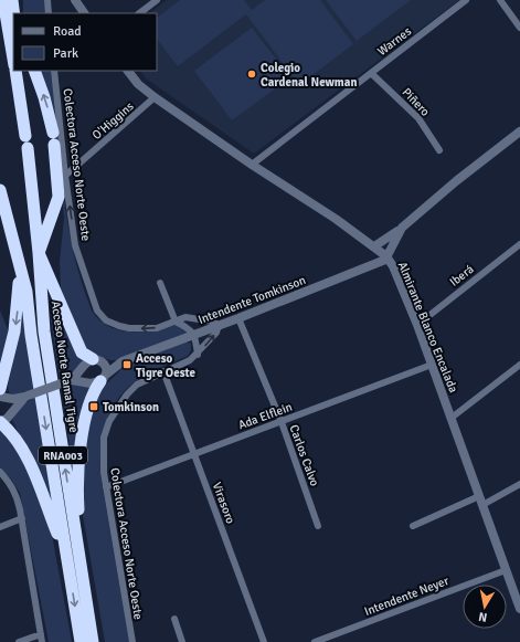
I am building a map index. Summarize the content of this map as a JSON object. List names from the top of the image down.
{
  "streets": {
    "highway": ["Acceso Norte Ramal Tigre", "RNA003"],
    "street": [
      "Warnes",
      "Piñero",
      "O'Higgins",
      "Colectora Acceso Norte Oeste",
      "Iberá",
      "Intendente Tomkinson",
      "Almirante Blanco Encalada",
      "Ada Elflein",
      "Carlos Calvo",
      "Virasoro",
      "Intendente Neyer"
    ]
  },
  "crossings": [
    ["Warnes", "Piñero"],
    ["Warnes", "Almirante Blanco Encalada"],
    ["O'Higgins", "Colectora Acceso Norte Oeste"],
    ["O'Higgins", "Almirante Blanco Encalada"],
    ["Colectora Acceso Norte Oeste", "Intendente Tomkinson"],
    ["Colectora Acceso Norte Oeste", "Ada Elflein"],
    ["Colectora Acceso Norte Oeste", "Virasoro"],
    ["Iberá", "Almirante Blanco Encalada"],
    ["Intendente Tomkinson", "Almirante Blanco Encalada"],
    ["Intendente Tomkinson", "Carlos Calvo"],
    ["Almirante Blanco Encalada", "Ada Elflein"],
    ["Almirante Blanco Encalada", "Intendente Neyer"],
    ["Ada Elflein", "Carlos Calvo"],
    ["Ada Elflein", "Virasoro"]
  ],
  "places": {
    "other": ["Colegio Cardenal Newman"],
    "transit": ["Acceso Tigre Oeste", "Tomkinson"]
  },
  "legend": ["Road", "Park"],
  "north": "bottom"
}
